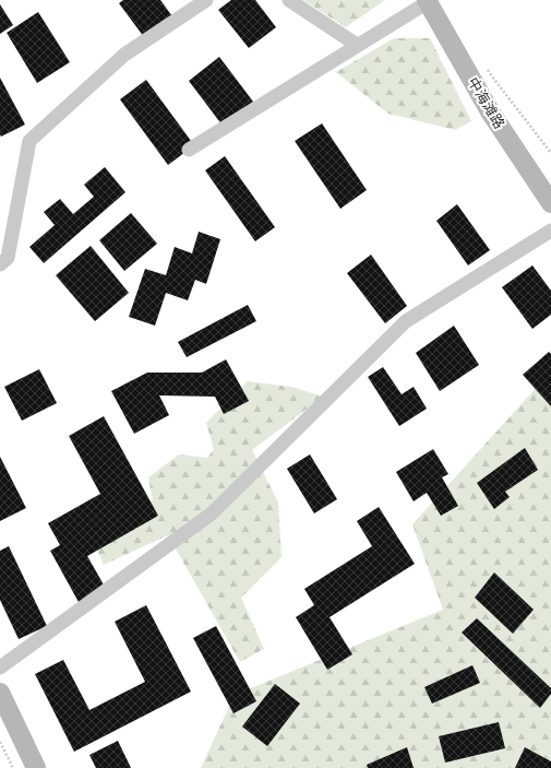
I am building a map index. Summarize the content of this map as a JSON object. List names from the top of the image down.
{
  "streets": {
    "main road": ["中海滩路"]
  }
}
